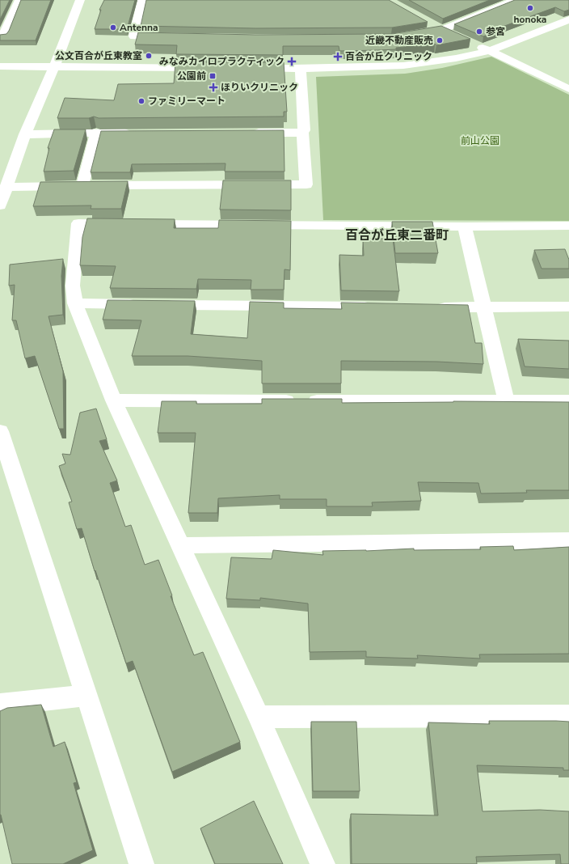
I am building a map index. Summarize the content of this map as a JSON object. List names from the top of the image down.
{
  "districts": ["百合が丘東二番町"],
  "parks": ["前山公園"],
  "places": {
    "other": [
      "honoka",
      "Antenna",
      "参宮",
      "近畿不動産販売",
      "公文百合が丘東教室",
      "ファミリーマート"
    ],
    "health": ["百合が丘クリニック", "みなみカイロプラクティック", "ほりいクリニック"],
    "transit": ["公園前"]
  }
}
